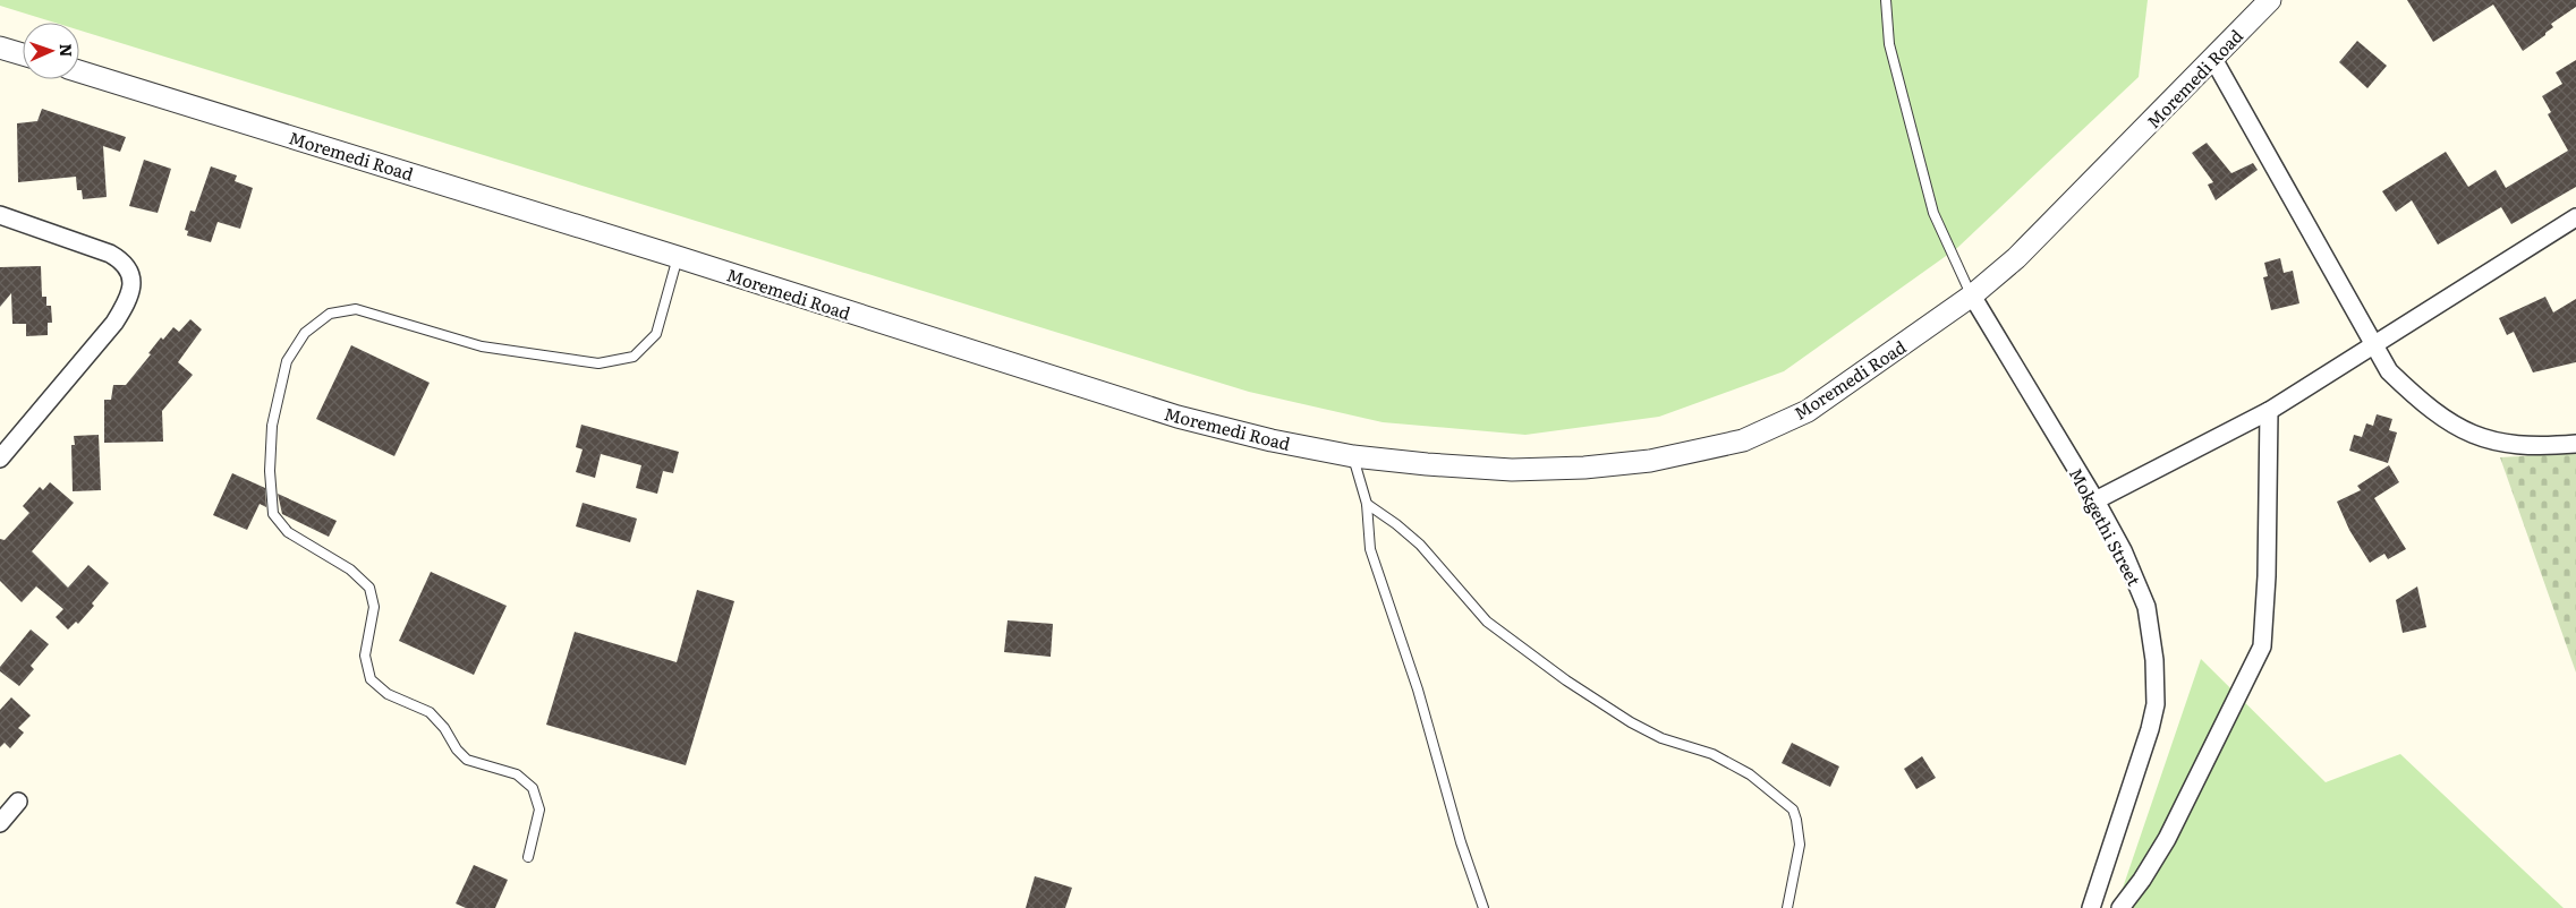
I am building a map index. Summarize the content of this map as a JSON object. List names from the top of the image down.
{
  "streets": {
    "street": ["Moremedi Road", "Mokgethi Street"]
  },
  "crossings": [
    ["Moremedi Road", "Mokgethi Street"]
  ],
  "north": "right"
}
